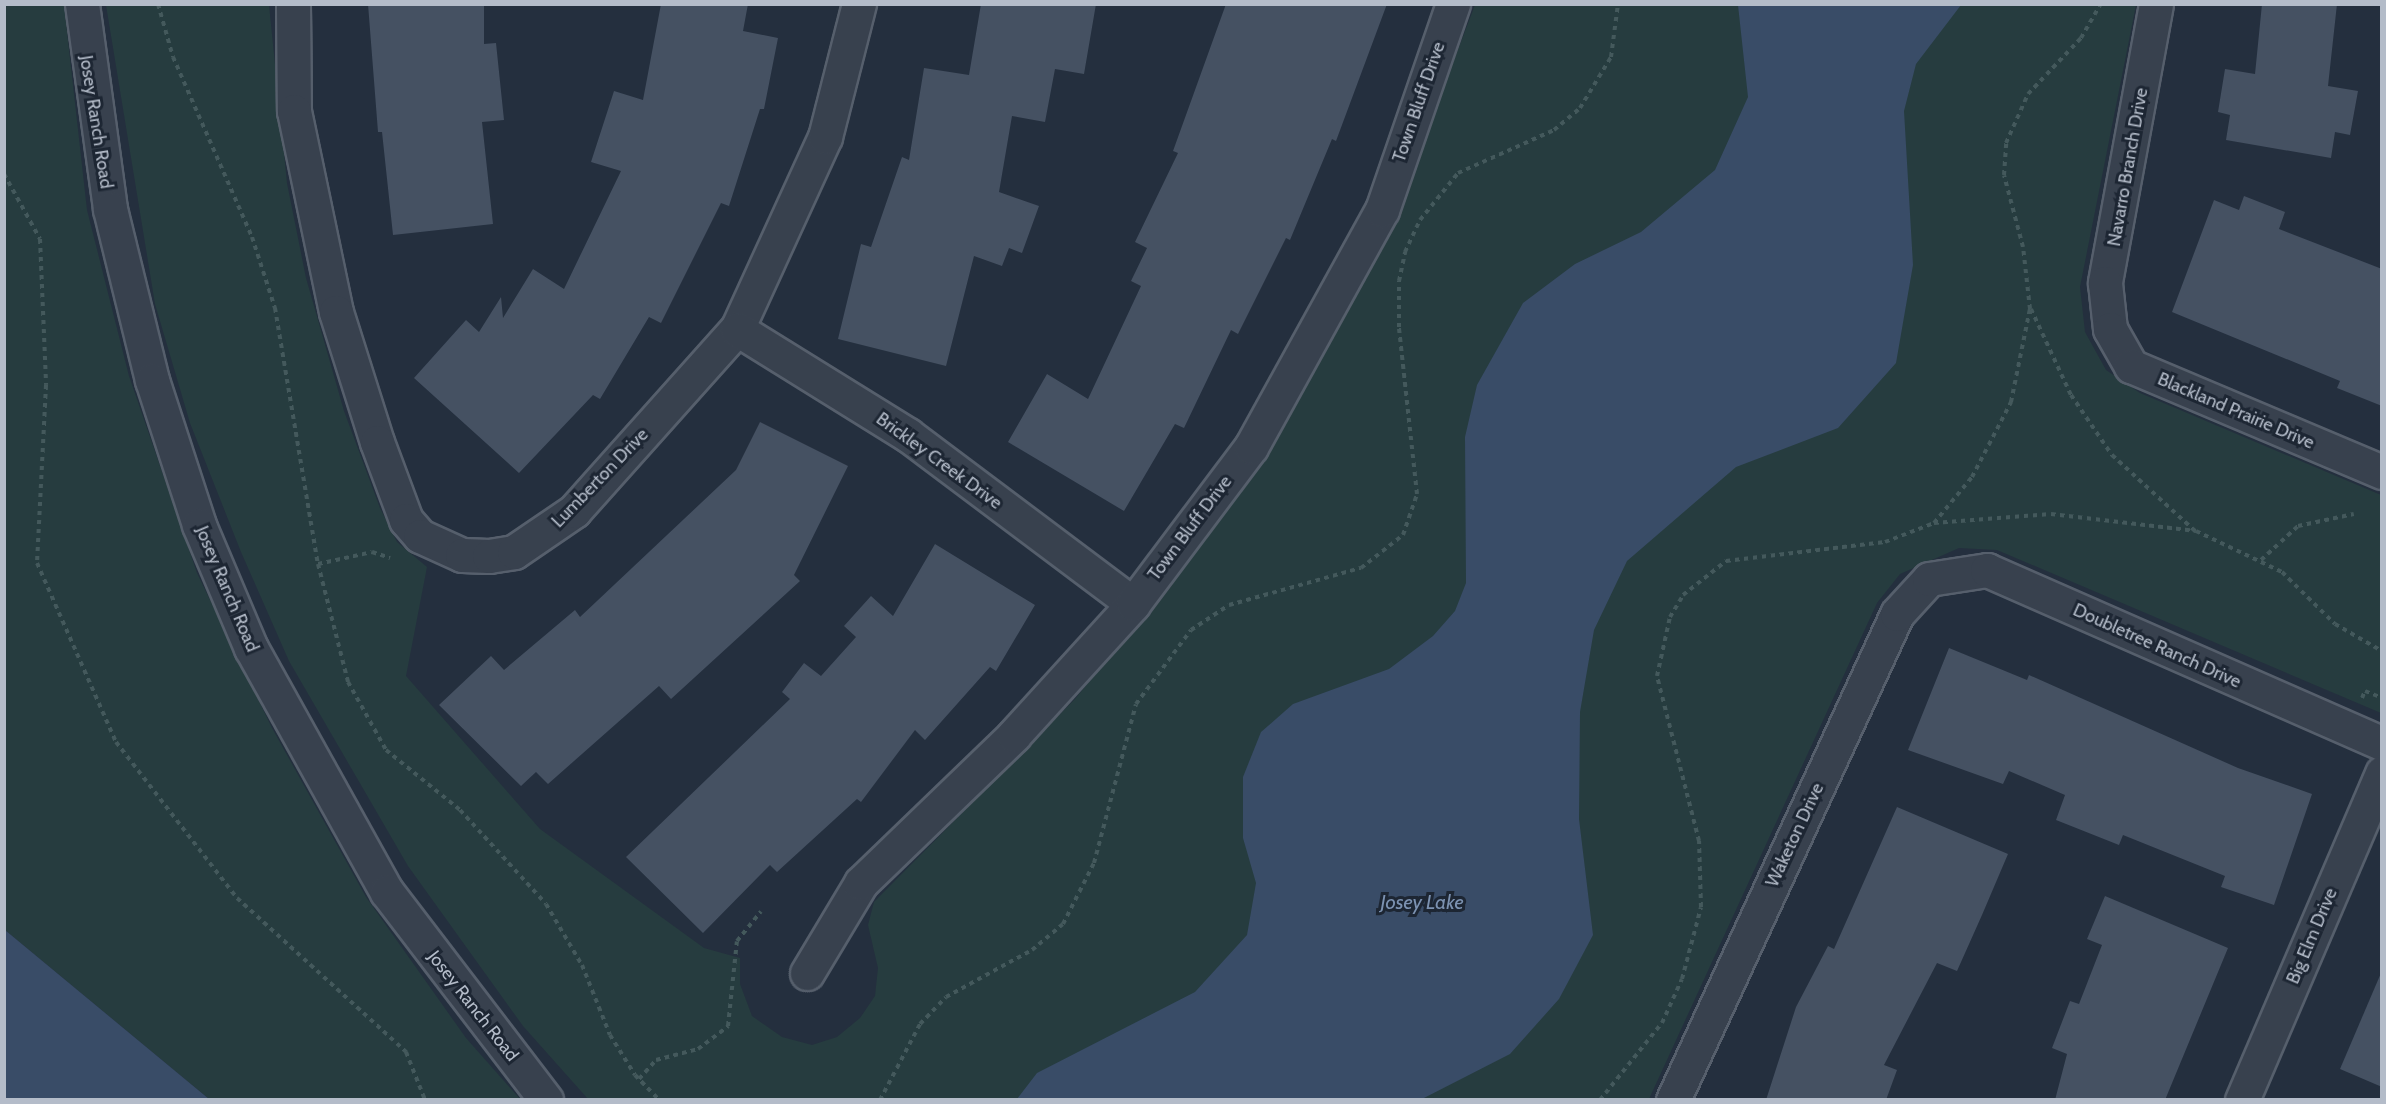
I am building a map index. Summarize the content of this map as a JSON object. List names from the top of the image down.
{
  "streets": {
    "street": [
      "Town Bluff Drive",
      "Josey Ranch Road",
      "Navarro Branch Drive",
      "Blackland Prairie Drive",
      "Brickley Creek Drive",
      "Lumberton Drive",
      "Doubletree Ranch Drive",
      "Waketon Drive",
      "Big Elm Drive"
    ]
  },
  "crossings": [
    ["Town Bluff Drive", "Brickley Creek Drive"],
    ["Navarro Branch Drive", "Blackland Prairie Drive"],
    ["Brickley Creek Drive", "Lumberton Drive"],
    ["Doubletree Ranch Drive", "Waketon Drive"]
  ],
  "water": ["Josey Lake"]
}
